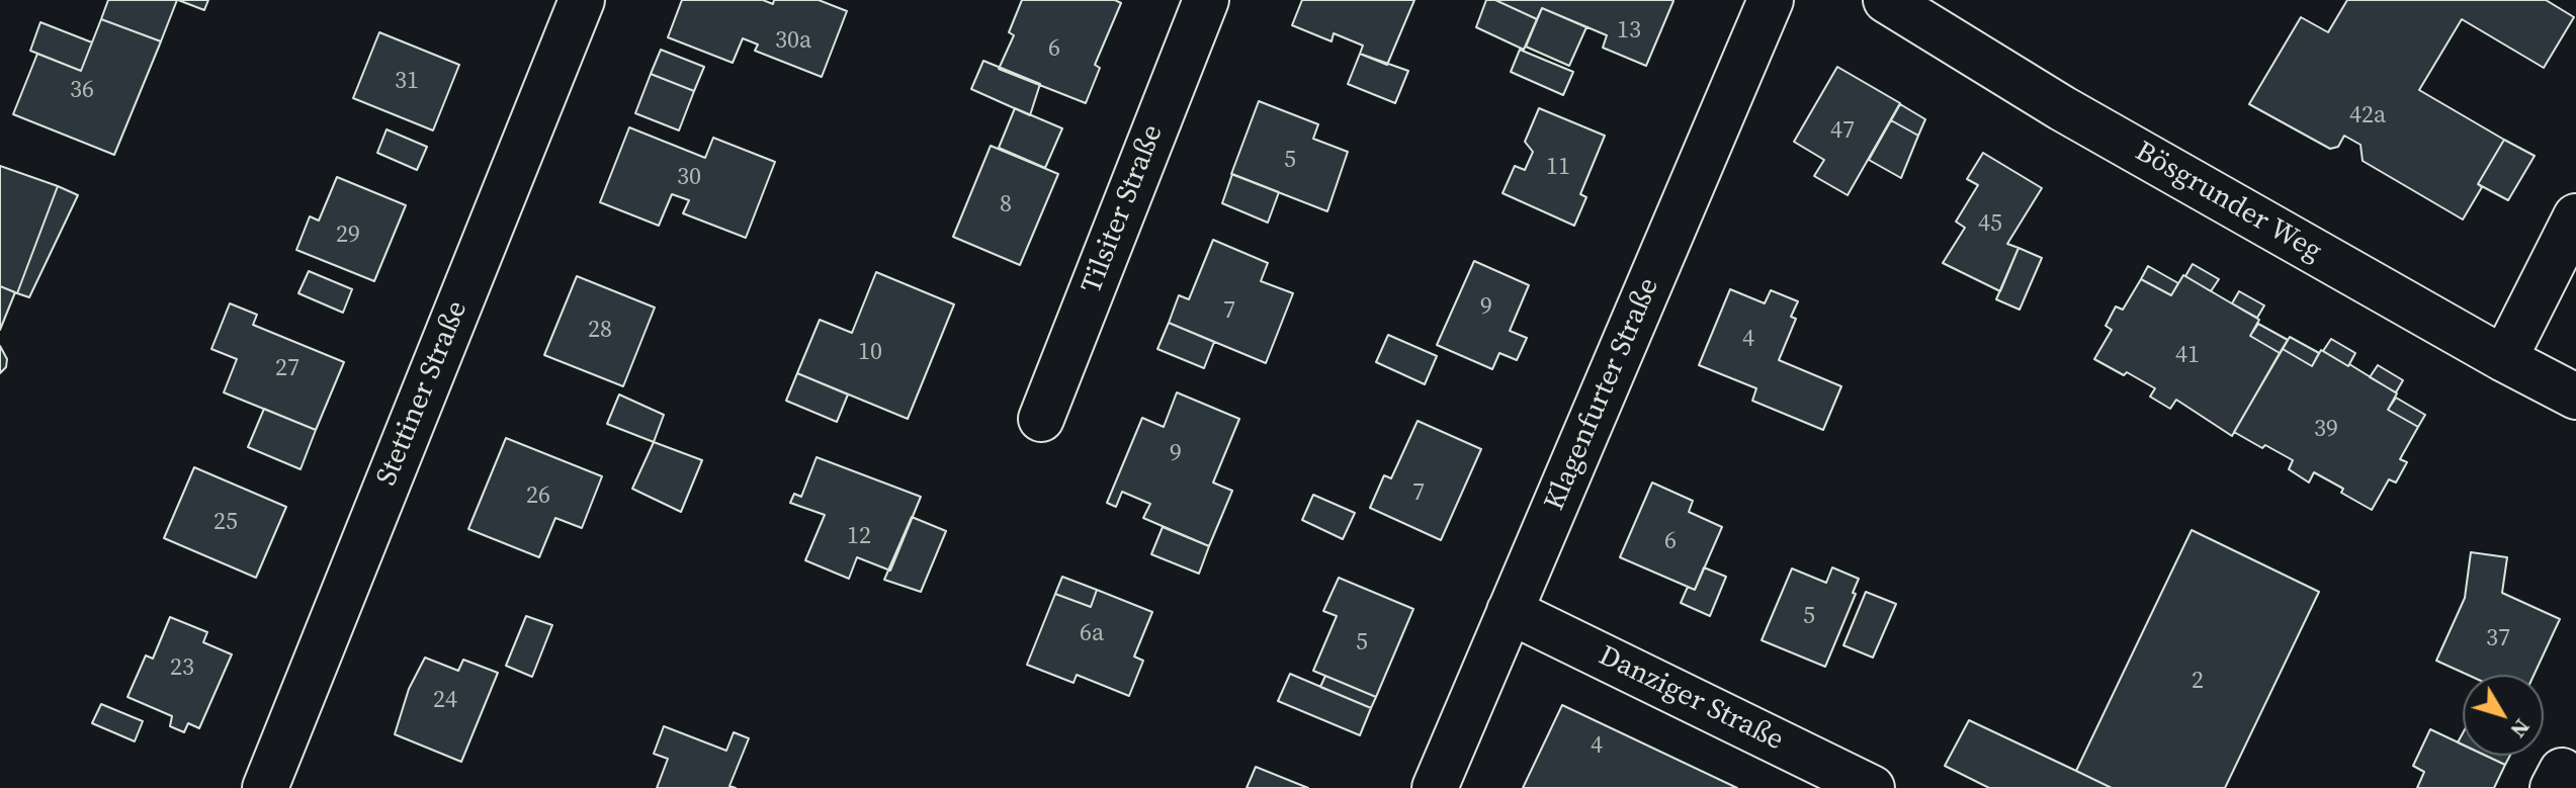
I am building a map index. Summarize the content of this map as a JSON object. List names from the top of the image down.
{
  "streets": {
    "street": [
      "Bösgrunder Weg",
      "Tilsiter Straße",
      "Stettiner Straße",
      "Klagenfurter Straße",
      "Danziger Straße"
    ]
  },
  "crossings": [
    ["Klagenfurter Straße", "Danziger Straße"]
  ],
  "house_numbers": [
    "13",
    "30a",
    "6",
    "31",
    "36",
    "42a",
    "47",
    "5",
    "11",
    "30",
    "8",
    "45",
    "29",
    "9",
    "7",
    "28",
    "4",
    "10",
    "41",
    "27",
    "39",
    "9",
    "7",
    "26",
    "25",
    "12",
    "6",
    "5",
    "6a",
    "37",
    "5",
    "23",
    "2",
    "24",
    "4"
  ],
  "north": "bottom right"
}
